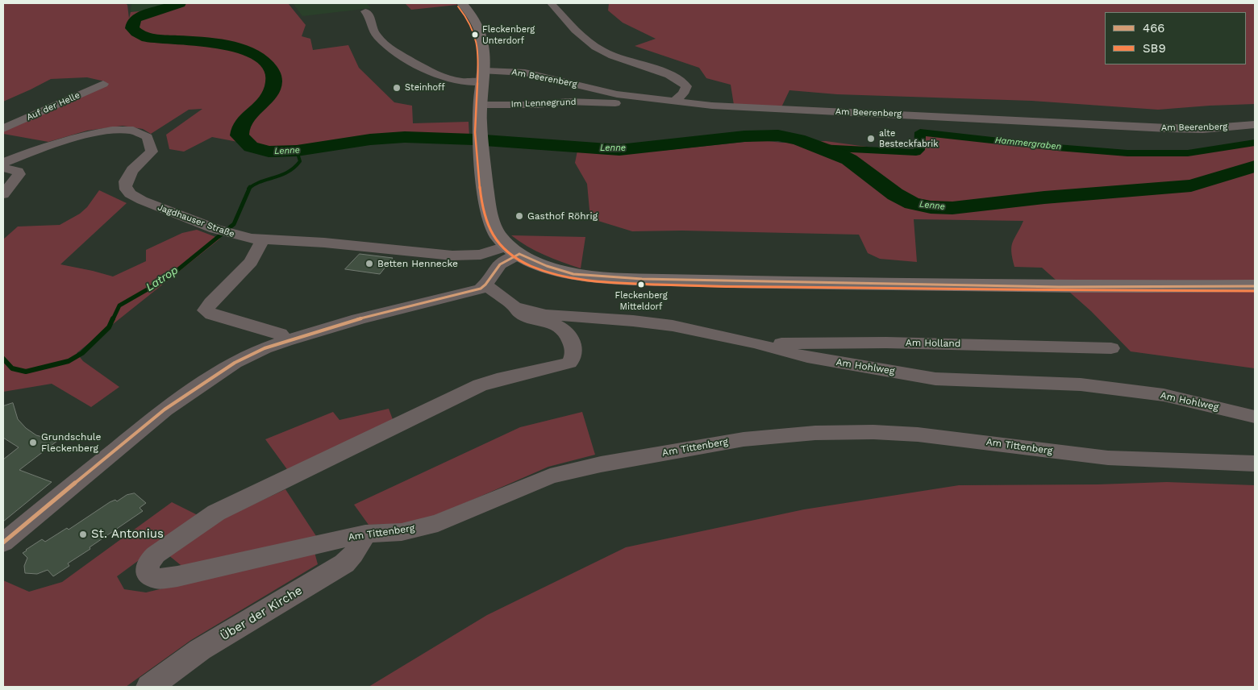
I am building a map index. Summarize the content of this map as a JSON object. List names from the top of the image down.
{
  "streets": {
    "street": [
      "Am Beerenberg",
      "Im Lennegrund",
      "Auf der Helle",
      "Jagdhauser Straße",
      "Am Holland",
      "Am Hohlweg",
      "Am Tittenberg",
      "Über der Kirche"
    ]
  },
  "crossings": [
    ["Am Holland", "Am Hohlweg"],
    ["Am Hohlweg", "Am Tittenberg"],
    ["Am Tittenberg", "Über der Kirche"]
  ],
  "water": ["Hammergraben", "Lenne", "Latrop"],
  "places": [
    "Fleckenberg Unterdorf",
    "Steinhoff",
    "alte Besteckfabrik",
    "Gasthof Röhrig",
    "Betten Hennecke",
    "Fleckenberg Mitteldorf",
    "Grundschule Fleckenberg",
    "St. Antonius"
  ],
  "lines": ["transit line SB9", "transit line 466"],
  "legend": ["466", "SB9"]
}
